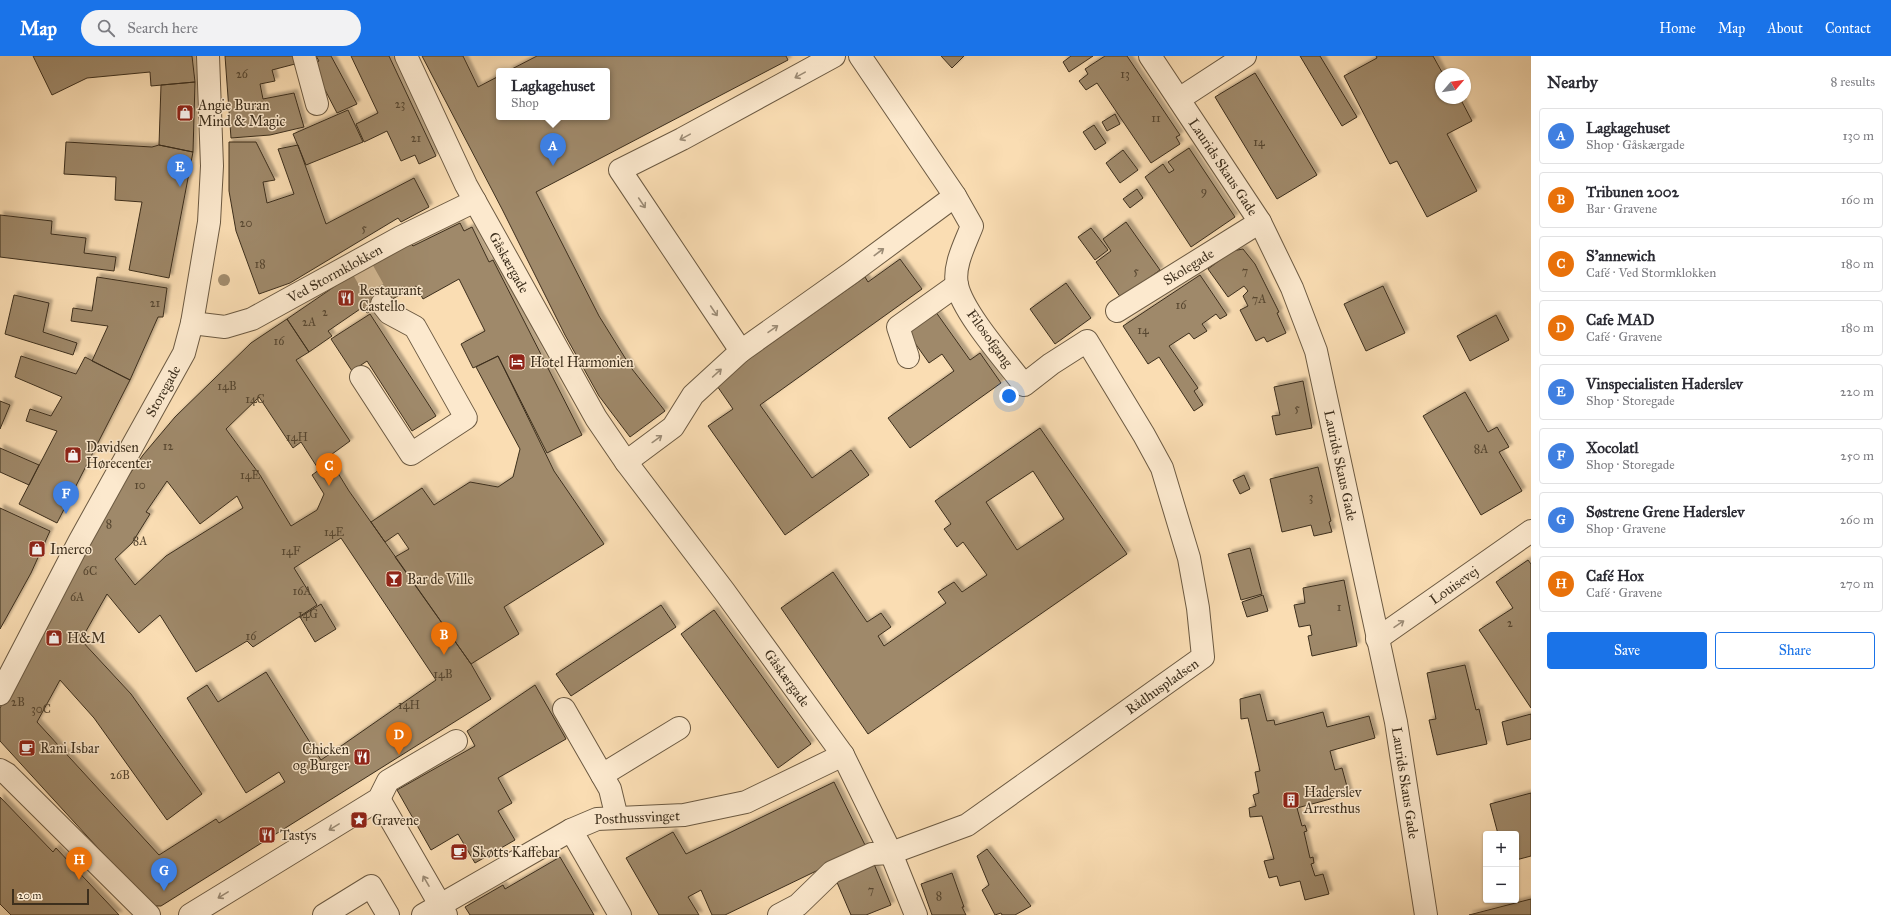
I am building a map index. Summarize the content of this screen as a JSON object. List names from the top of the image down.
{
  "streets": {
    "street": [
      "Laurids Skaus Gade",
      "Gåskærgade",
      "Skolegade",
      "Ved Stormklokken",
      "Filosofgang",
      "Storegade",
      "Louisevej",
      "Rådhuspladsen",
      "Posthussvinget"
    ]
  },
  "crossings": [
    ["Laurids Skaus Gade", "Skolegade"],
    ["Laurids Skaus Gade", "Louisevej"],
    ["Gåskærgade", "Ved Stormklokken"],
    ["Gåskærgade", "Rådhuspladsen"],
    ["Gåskærgade", "Posthussvinget"],
    ["Ved Stormklokken", "Storegade"],
    ["Filosofgang", "Rådhuspladsen"]
  ],
  "one_way": ["Louisevej"],
  "places": {
    "shop": [
      "Angie Buran Mind & Magic",
      "Davidsen Hørecenter",
      "Imerco",
      "H&M"
    ],
    "restaurant": ["Restaurant Castello", "Chicken og Burger", "Tastys"],
    "hotel": ["Hotel Harmonien"],
    "bar": ["Bar de Ville"],
    "cafe": ["Rani Isbar", "Skøtts Kaffebar"],
    "building": ["Haderslev Arresthus"],
    "place": ["Gravene"]
  },
  "house_numbers": [
    "26",
    "13",
    "23",
    "11",
    "21",
    "14",
    "9",
    "20",
    "5",
    "18",
    "5",
    "7",
    "7A",
    "21",
    "16",
    "2",
    "2A",
    "14",
    "16",
    "14B",
    "14C",
    "5",
    "14H",
    "12",
    "8A",
    "14E",
    "10",
    "3",
    "8",
    "14E",
    "8A",
    "14F",
    "6C",
    "16A",
    "6A",
    "1",
    "14G",
    "2",
    "16",
    "14B",
    "2B",
    "14H",
    "30C",
    "26B",
    "7",
    "8"
  ],
  "scale_bar": "20 m",
  "north": "top right",
  "page": {
    "header": "Map",
    "search": "Search here",
    "nav": [
      "Home",
      "Map",
      "About",
      "Contact"
    ],
    "heading": ["Nearby", "8 results"],
    "popup": ["Lagkagehuset", "Shop"],
    "list": [
      {
        "mark": "A",
        "name": "Lagkagehuset",
        "note": "Shop · Gåskærgade",
        "value": "130 m"
      },
      {
        "mark": "B",
        "name": "Tribunen 2002",
        "note": "Bar · Gravene",
        "value": "160 m"
      },
      {
        "mark": "C",
        "name": "S'annewich",
        "note": "Café · Ved Stormklokken",
        "value": "180 m"
      },
      {
        "mark": "D",
        "name": "Cafe MAD",
        "note": "Café · Gravene",
        "value": "180 m"
      },
      {
        "mark": "E",
        "name": "Vinspecialisten Haderslev",
        "note": "Shop · Storegade",
        "value": "220 m"
      },
      {
        "mark": "F",
        "name": "Xocolatl",
        "note": "Shop · Storegade",
        "value": "250 m"
      },
      {
        "mark": "G",
        "name": "Søstrene Grene Haderslev",
        "note": "Shop · Gravene",
        "value": "260 m"
      },
      {
        "mark": "H",
        "name": "Café Hox",
        "note": "Café · Gravene",
        "value": "270 m"
      }
    ],
    "pins": [
      "A",
      "E",
      "C",
      "F",
      "B",
      "D",
      "H",
      "G"
    ],
    "buttons": ["Save", "Share"],
    "map_buttons": ["+", "−"],
    "scale": "20 m"
  }
}
